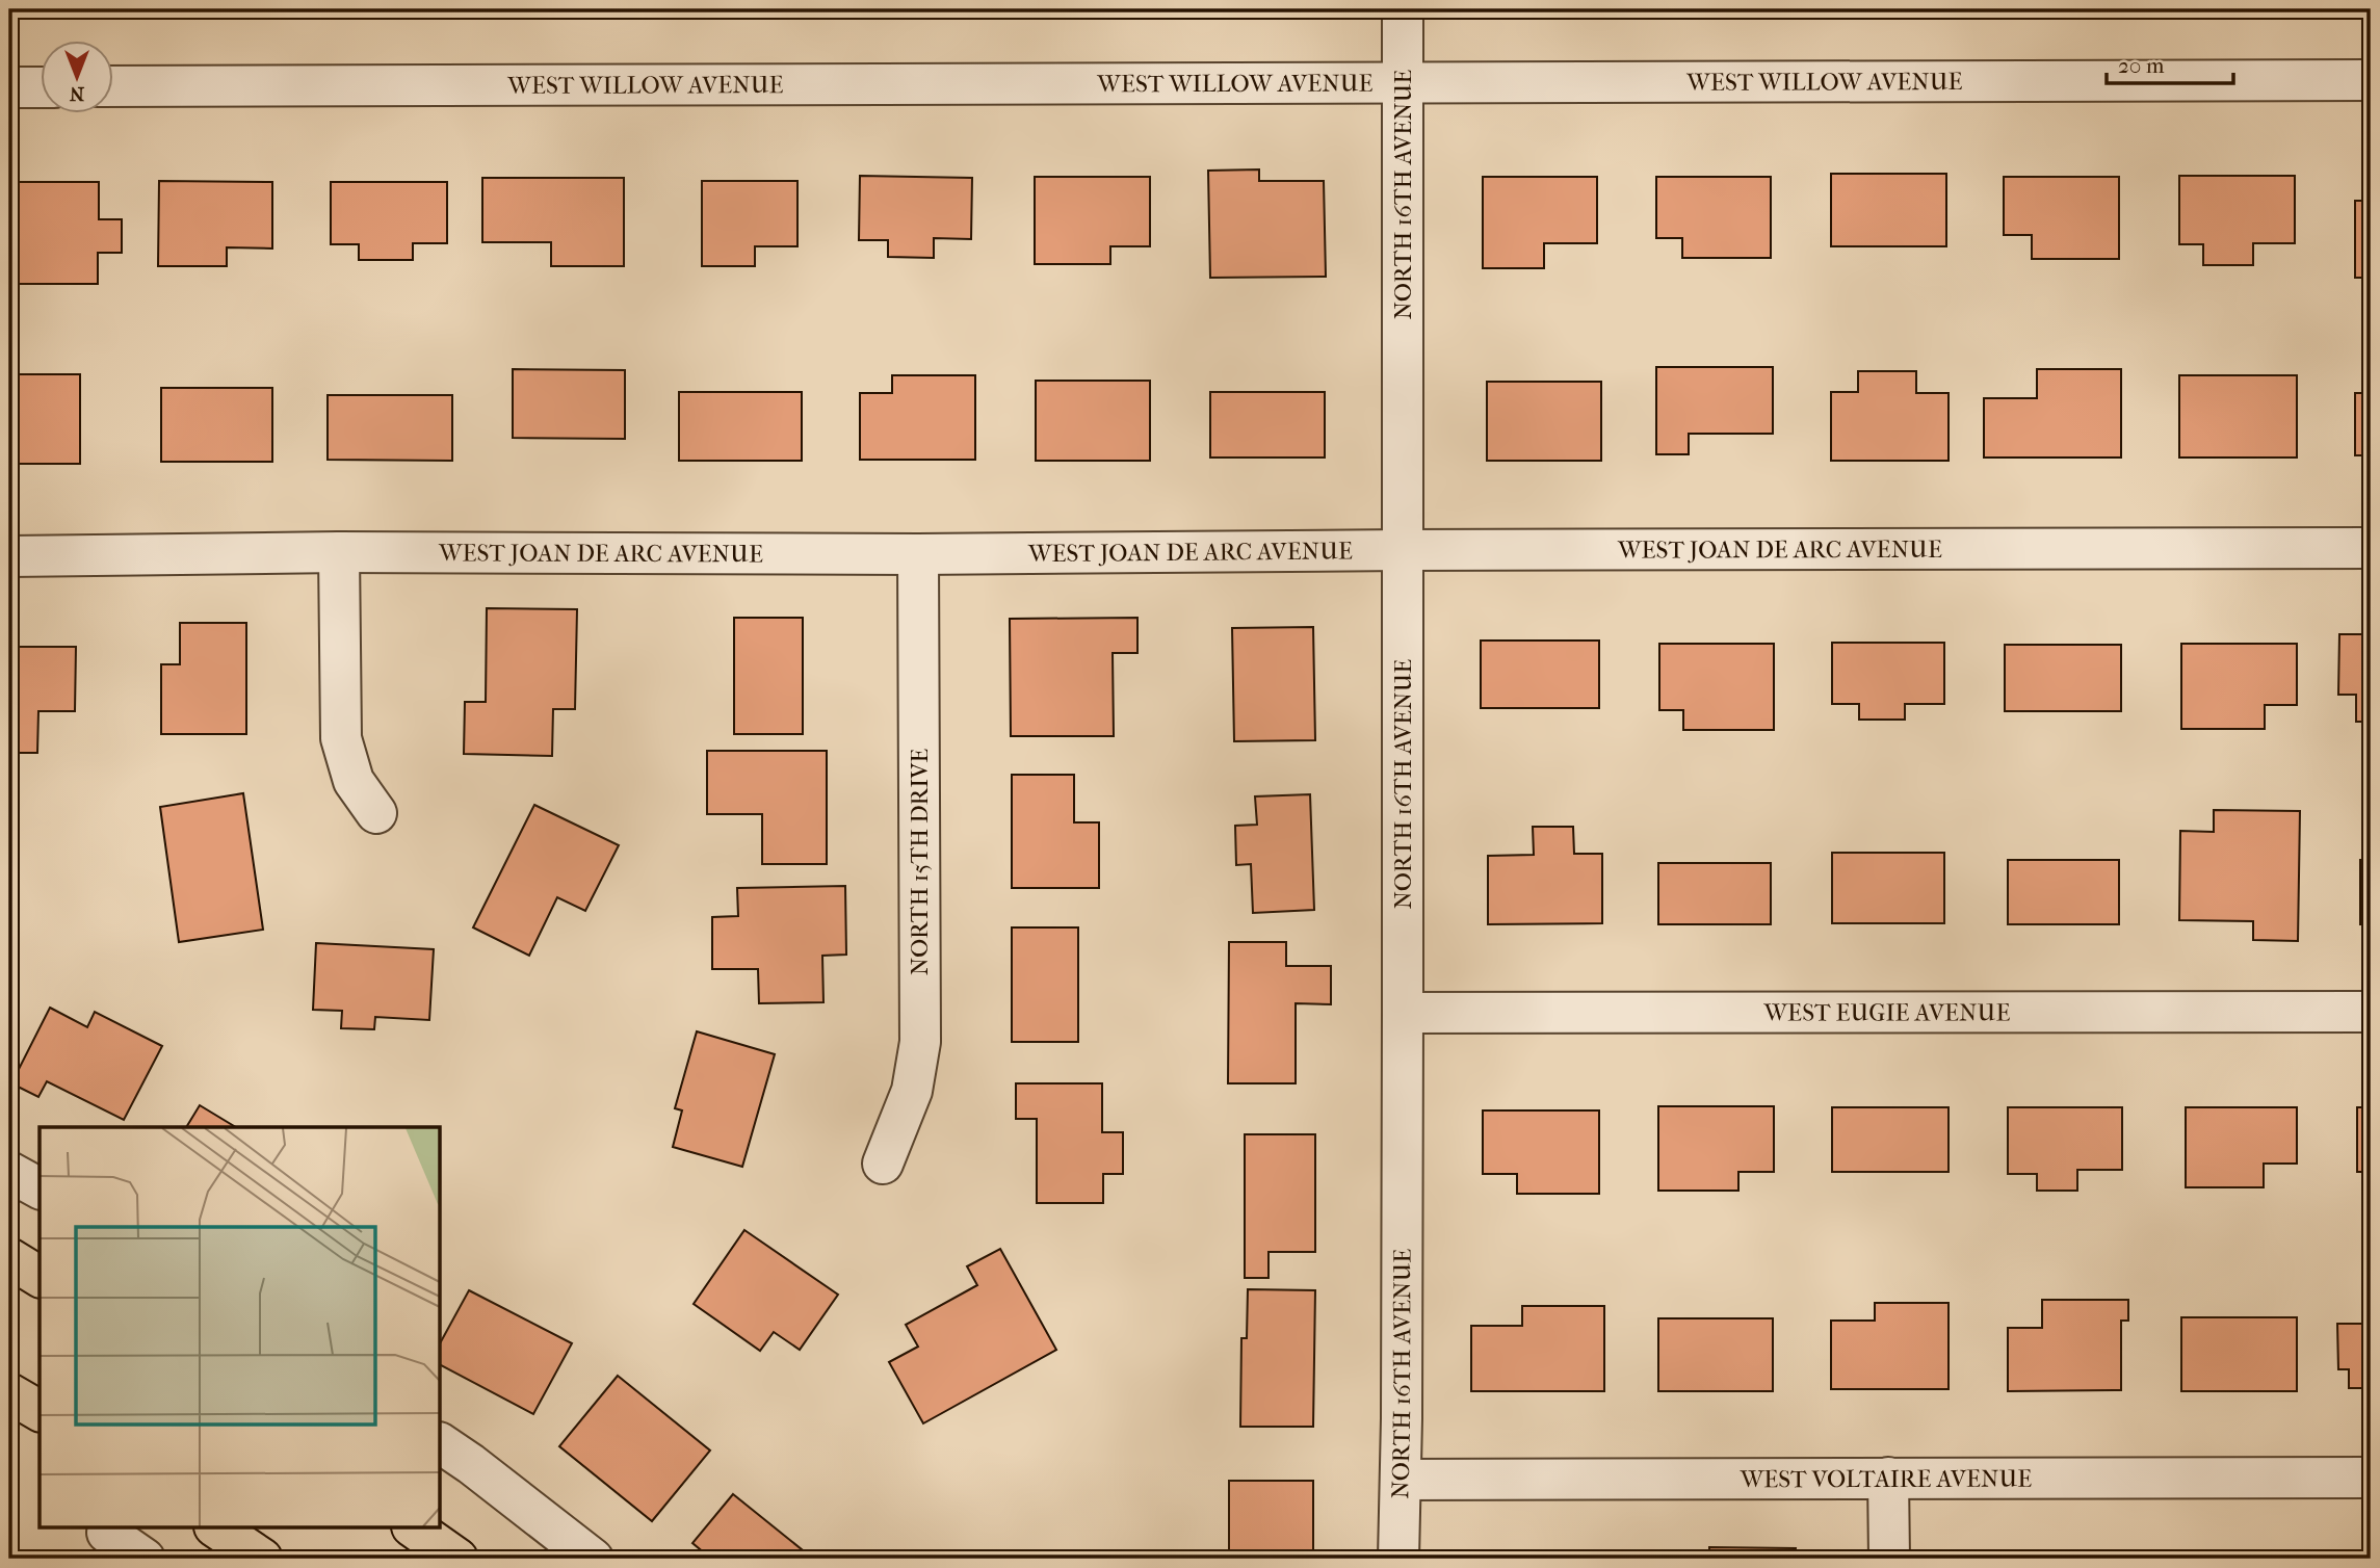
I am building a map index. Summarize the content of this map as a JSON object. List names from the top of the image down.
{
  "streets": {
    "street": [
      "WEST WILLOW AVENUE",
      "NORTH 16TH AVENUE",
      "WEST JOAN DE ARC AVENUE",
      "NORTH 15TH DRIVE",
      "WEST EUGIE AVENUE",
      "WEST VOLTAIRE AVENUE"
    ]
  },
  "crossings": [
    ["WEST WILLOW AVENUE", "NORTH 16TH AVENUE"],
    ["NORTH 16TH AVENUE", "WEST JOAN DE ARC AVENUE"],
    ["NORTH 16TH AVENUE", "WEST EUGIE AVENUE"],
    ["NORTH 16TH AVENUE", "WEST VOLTAIRE AVENUE"],
    ["WEST JOAN DE ARC AVENUE", "NORTH 15TH DRIVE"]
  ],
  "scale_bar": "20 m",
  "north": "bottom"
}
